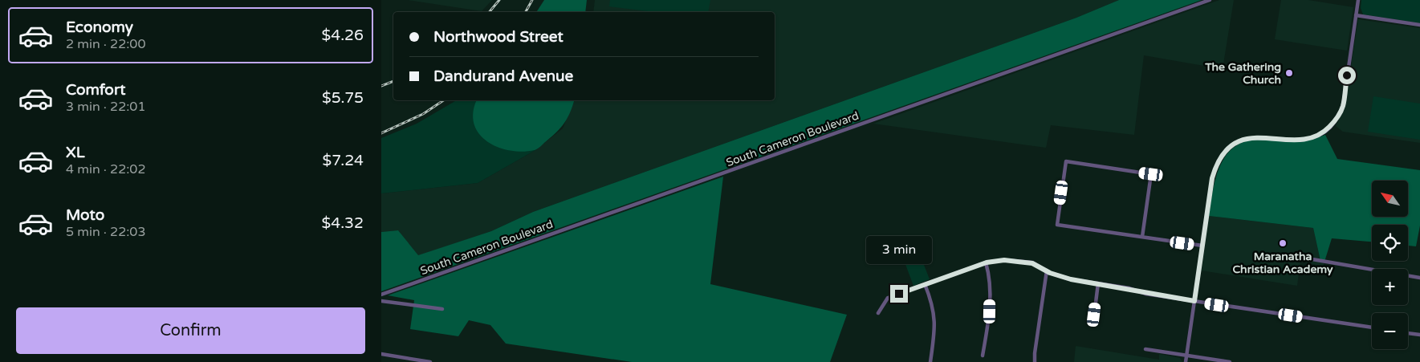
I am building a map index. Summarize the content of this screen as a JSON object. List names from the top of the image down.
{
  "streets": {
    "street": ["South Cameron Boulevard"]
  },
  "places": ["The Gathering Church", "Maranatha Christian Academy"],
  "north": "top left",
  "page": {
    "list": [
      {
        "name": "Economy",
        "note": "2 min · 22:00",
        "value": "$4.26"
      },
      {
        "name": "Comfort",
        "note": "3 min · 22:01",
        "value": "$5.75"
      },
      {
        "name": "XL",
        "note": "4 min · 22:02",
        "value": "$7.24"
      },
      {
        "name": "Moto",
        "note": "5 min · 22:03",
        "value": "$4.32"
      }
    ],
    "banner": ["Northwood Street", "Dandurand Avenue"],
    "map_buttons": ["+", "−"],
    "bubble": "3 min",
    "buttons": "Confirm"
  }
}
